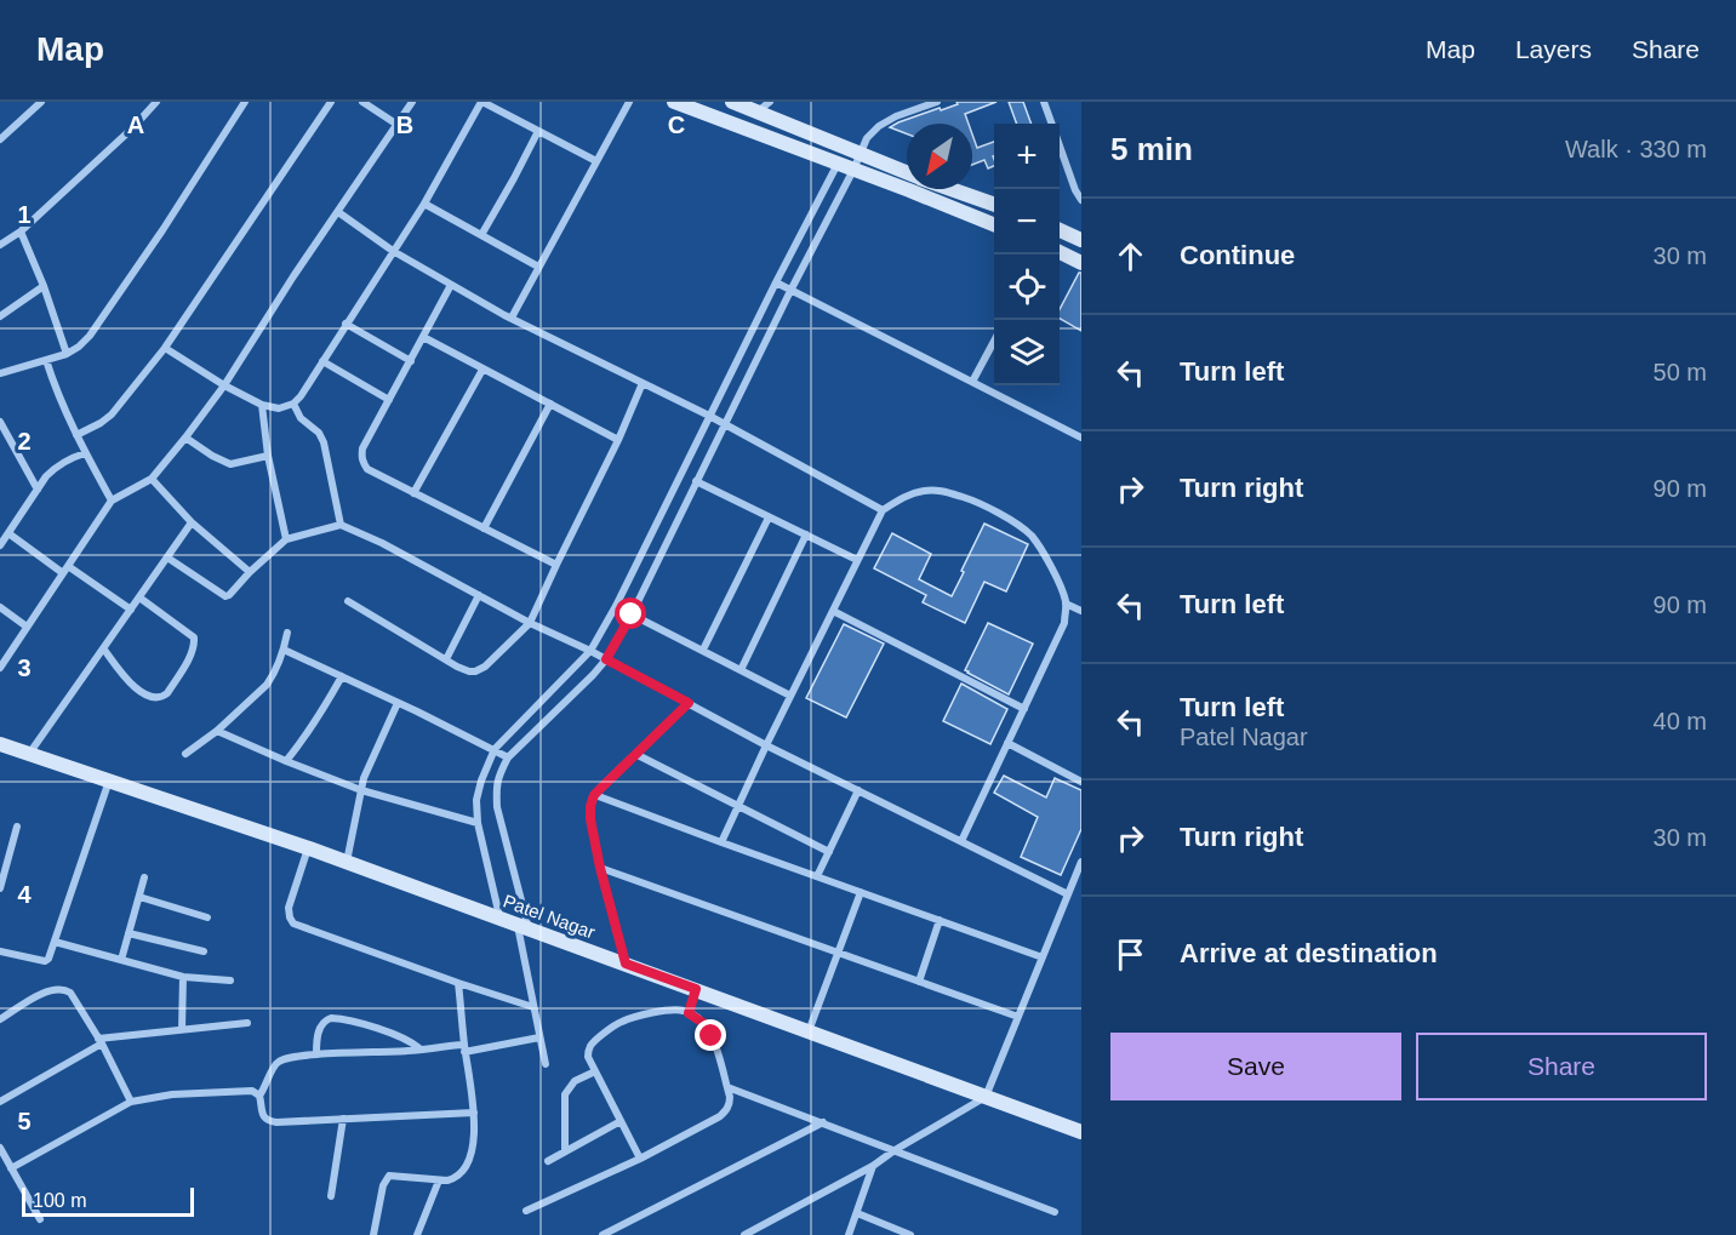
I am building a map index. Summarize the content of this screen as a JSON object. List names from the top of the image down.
{
  "streets": {
    "street": ["Patel Nagar"]
  },
  "scale_bar": "100 m",
  "north": "bottom left",
  "page": {
    "header": "Map",
    "nav": ["Map", "Layers", "Share"],
    "heading": ["5 min", "Walk · 330 m"],
    "map_buttons": ["+", "−"],
    "list": [
      ["Continue", "30 m"],
      ["Turn left", "50 m"],
      ["Turn right", "90 m"],
      ["Turn left", "90 m"],
      ["Turn left", "Patel Nagar", "40 m"],
      ["Turn right", "30 m"],
      "Arrive at destination"
    ],
    "buttons": ["Save", "Share"],
    "scale": "100 m"
  },
  "grid": {
    "columns": ["A", "B", "C"],
    "rows": [
      "1",
      "2",
      "3",
      "4",
      "5"
    ]
  }
}
